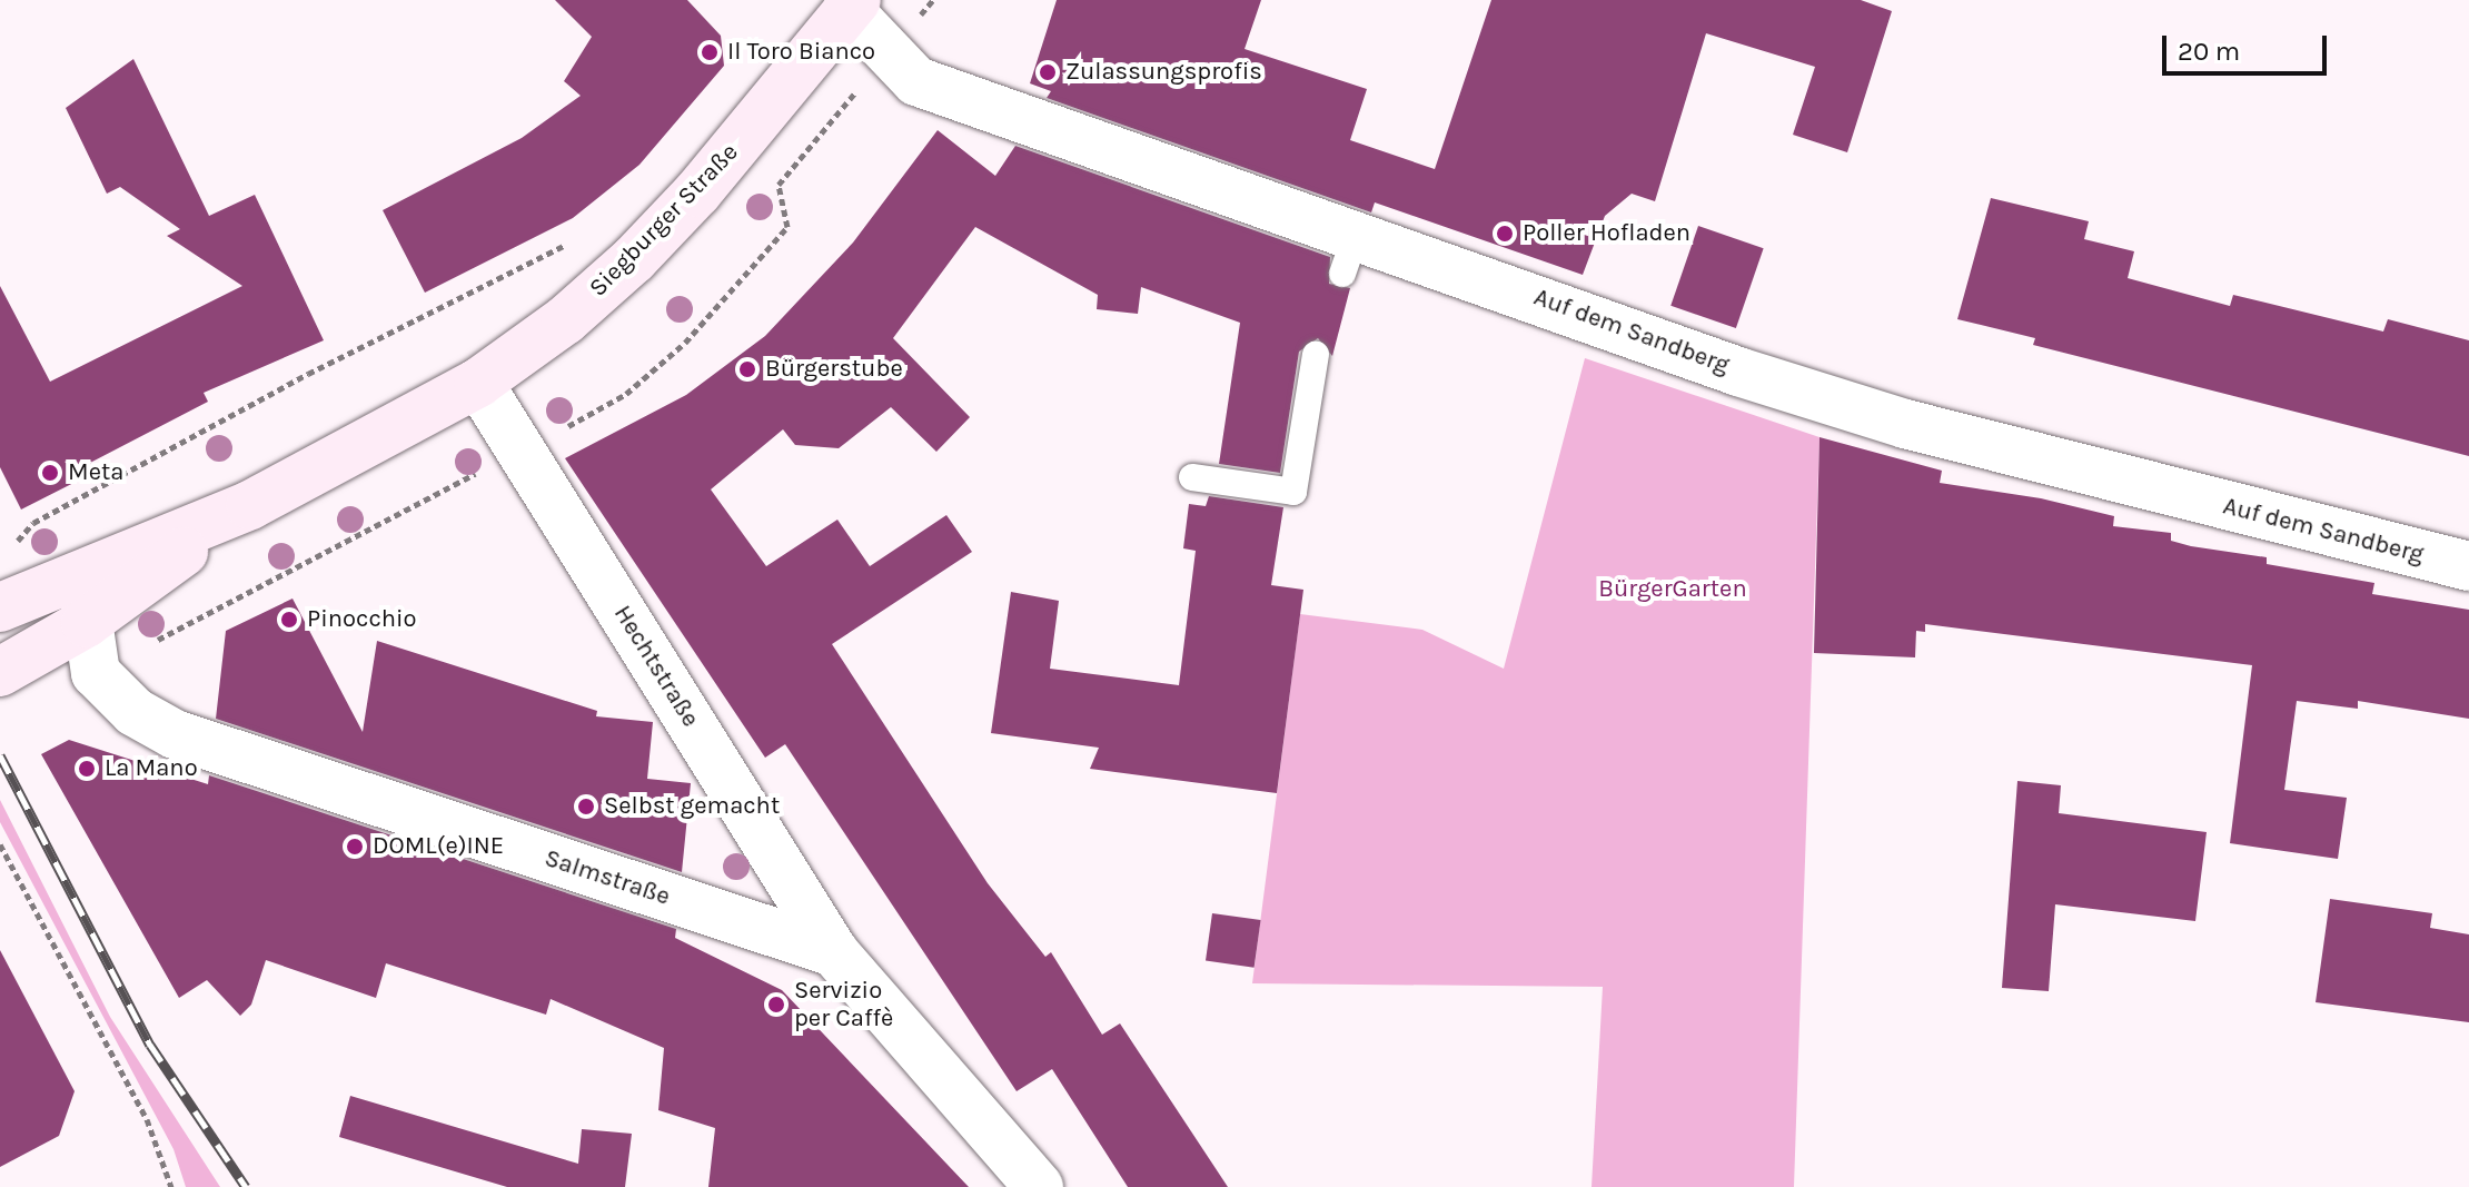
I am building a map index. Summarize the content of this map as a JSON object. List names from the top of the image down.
{
  "streets": {
    "main road": ["Siegburger Straße"],
    "street": ["Auf dem Sandberg", "Hechtstraße", "Salmstraße"]
  },
  "crossings": [
    ["Siegburger Straße", "Auf dem Sandberg"],
    ["Siegburger Straße", "Hechtstraße"],
    ["Hechtstraße", "Salmstraße"]
  ],
  "parks": ["BürgerGarten"],
  "places": [
    "Il Toro Bianco",
    "Zulassungsprofis",
    "Poller Hofladen",
    "Bürgerstube",
    "Meta",
    "Pinocchio",
    "La Mano",
    "Selbst gemacht",
    "DOML(e)INE",
    "Servizio per Caffè"
  ],
  "scale_bar": "20 m"
}
